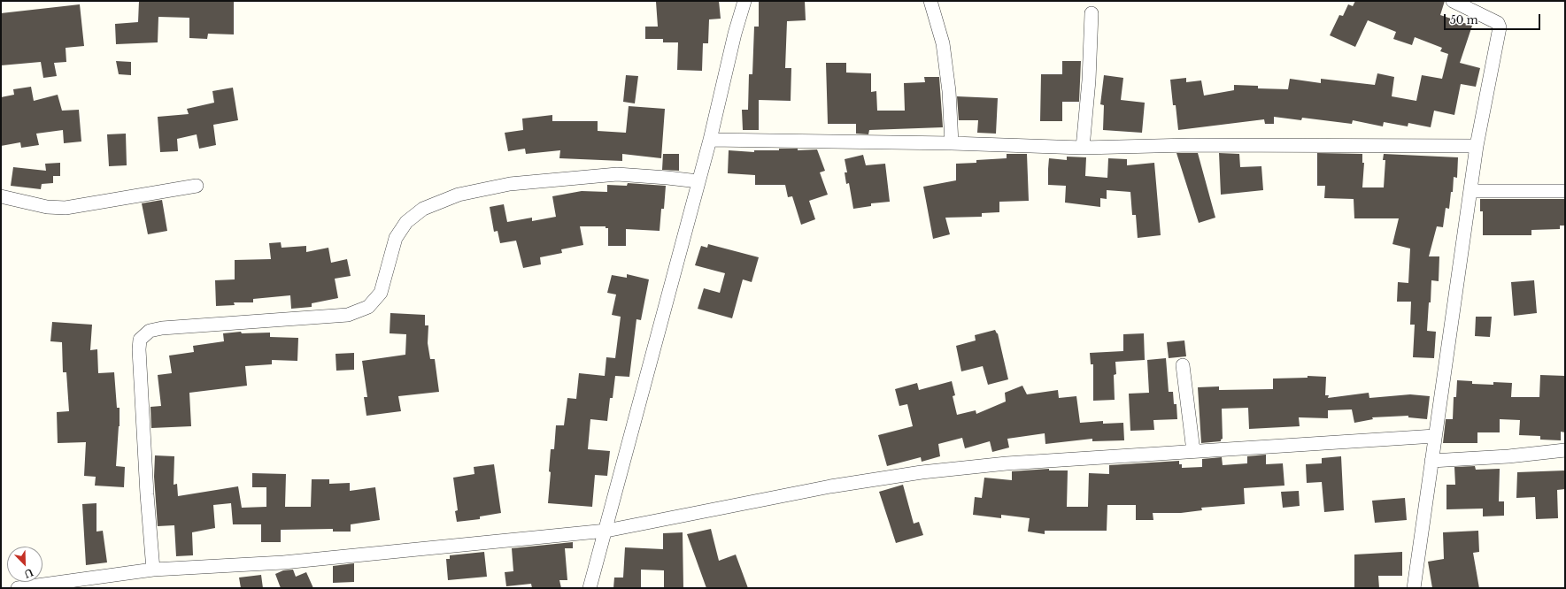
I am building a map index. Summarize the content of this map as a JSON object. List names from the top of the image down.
{
  "scale_bar": "50 m",
  "north": "bottom right"
}
